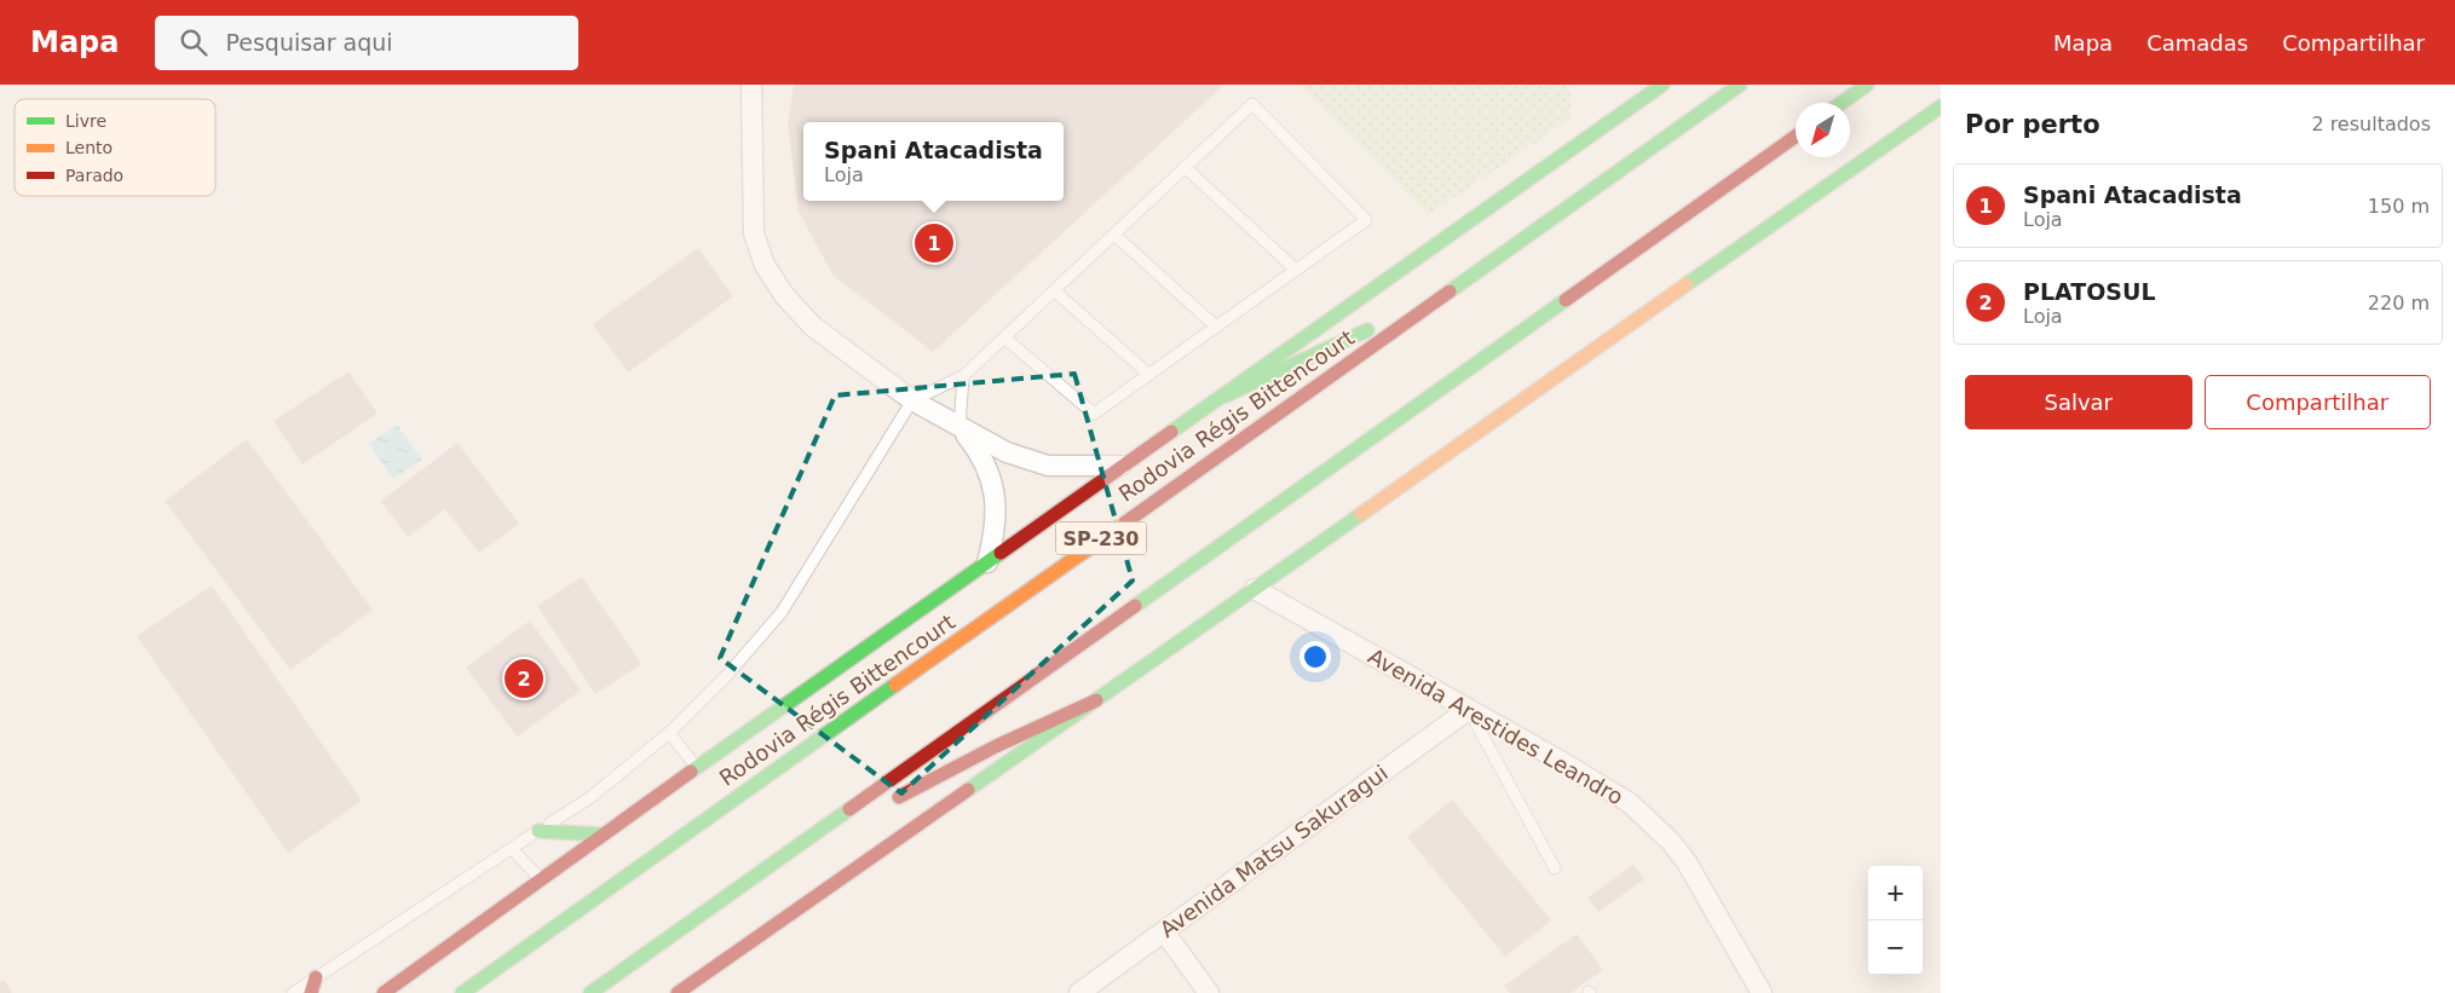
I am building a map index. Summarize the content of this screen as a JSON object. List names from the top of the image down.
{
  "streets": {
    "main road": ["Rodovia Régis Bittencourt", "SP-230"],
    "street": ["Avenida Arestides Leandro", "Avenida Matsu Sakuragui"]
  },
  "crossings": [
    ["Avenida Arestides Leandro", "Avenida Matsu Sakuragui"]
  ],
  "legend": ["Livre", "Lento", "Parado"],
  "north": "bottom left",
  "page": {
    "header": "Mapa",
    "search": "Pesquisar aqui",
    "nav": ["Mapa", "Camadas", "Compartilhar"],
    "heading": ["Por perto", "2 resultados"],
    "popup": ["Spani Atacadista", "Loja"],
    "list": [
      {
        "mark": "1",
        "name": "Spani Atacadista",
        "note": "Loja",
        "value": "150 m"
      },
      {
        "mark": "2",
        "name": "PLATOSUL",
        "note": "Loja",
        "value": "220 m"
      }
    ],
    "pins": ["1", "2"],
    "buttons": ["Salvar", "Compartilhar"],
    "map_buttons": ["+", "−"]
  }
}
